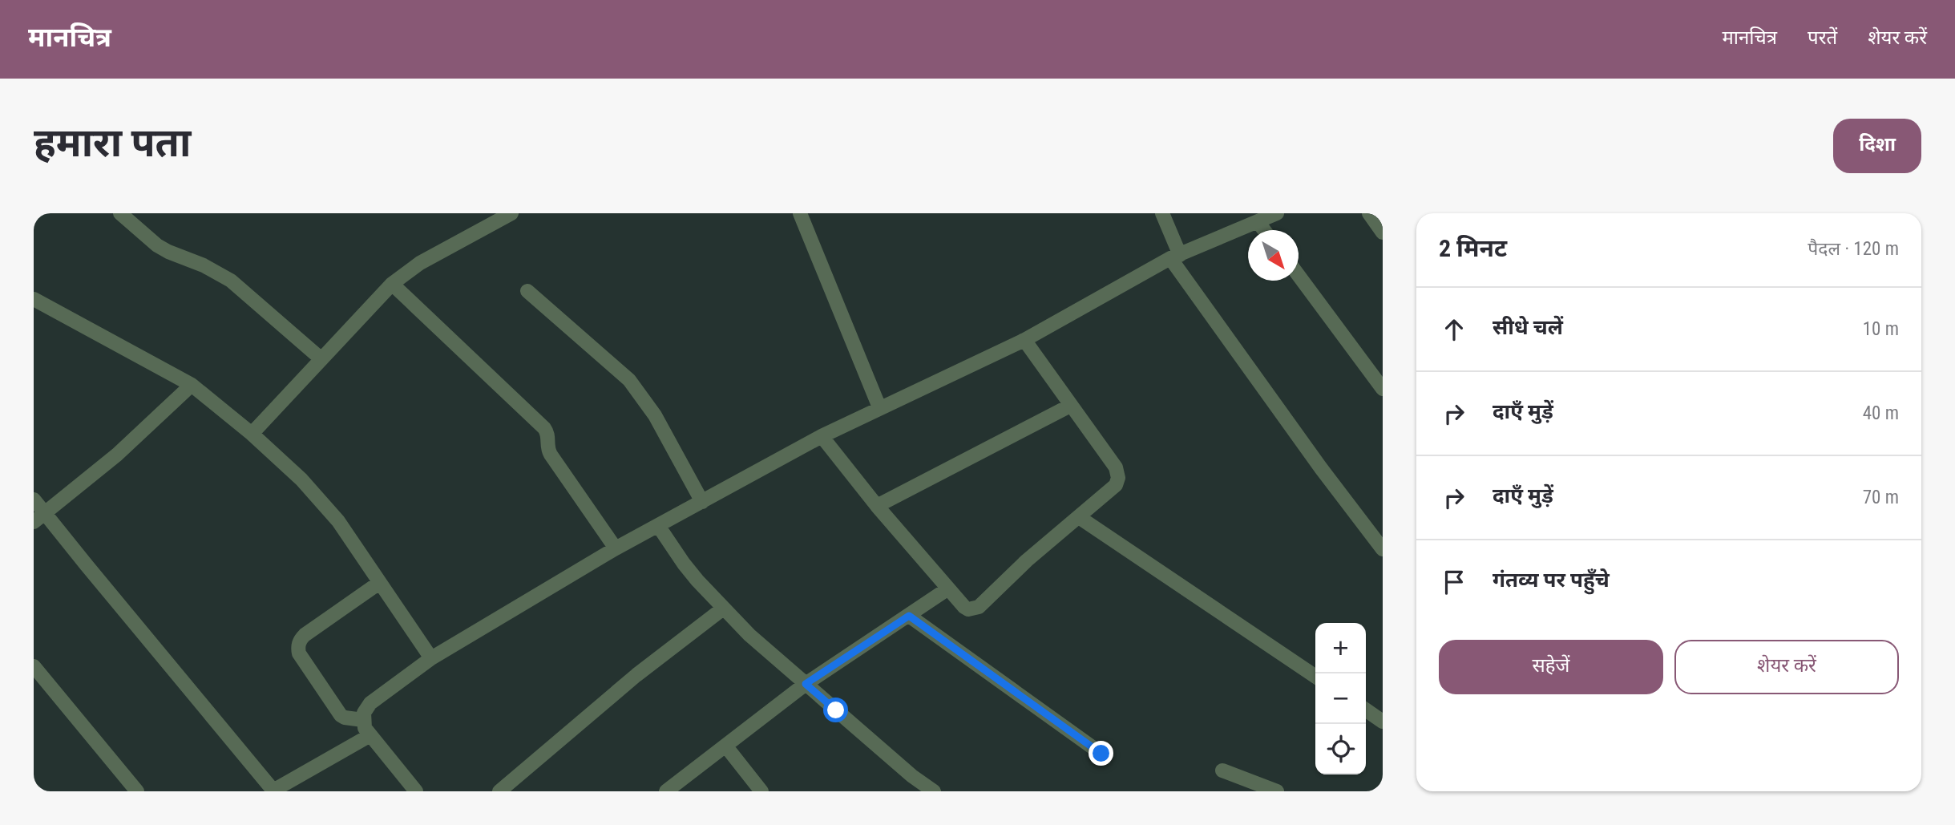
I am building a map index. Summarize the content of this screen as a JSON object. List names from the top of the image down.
{
  "north": "bottom right",
  "page": {
    "header": "मानचित्र",
    "nav": ["मानचित्र", "परतें", "शेयर करें"],
    "buttons": [
      "दिशा",
      ["सहेजें", "शेयर करें"]
    ],
    "title": "हमारा पता",
    "heading": ["2 मिनट", "पैदल · 120 m"],
    "list": [
      ["सीधे चलें", "10 m"],
      ["दाएँ मुड़ें", "40 m"],
      ["दाएँ मुड़ें", "70 m"],
      "गंतव्य पर पहुँचे"
    ],
    "map_buttons": ["+", "−"]
  }
}
